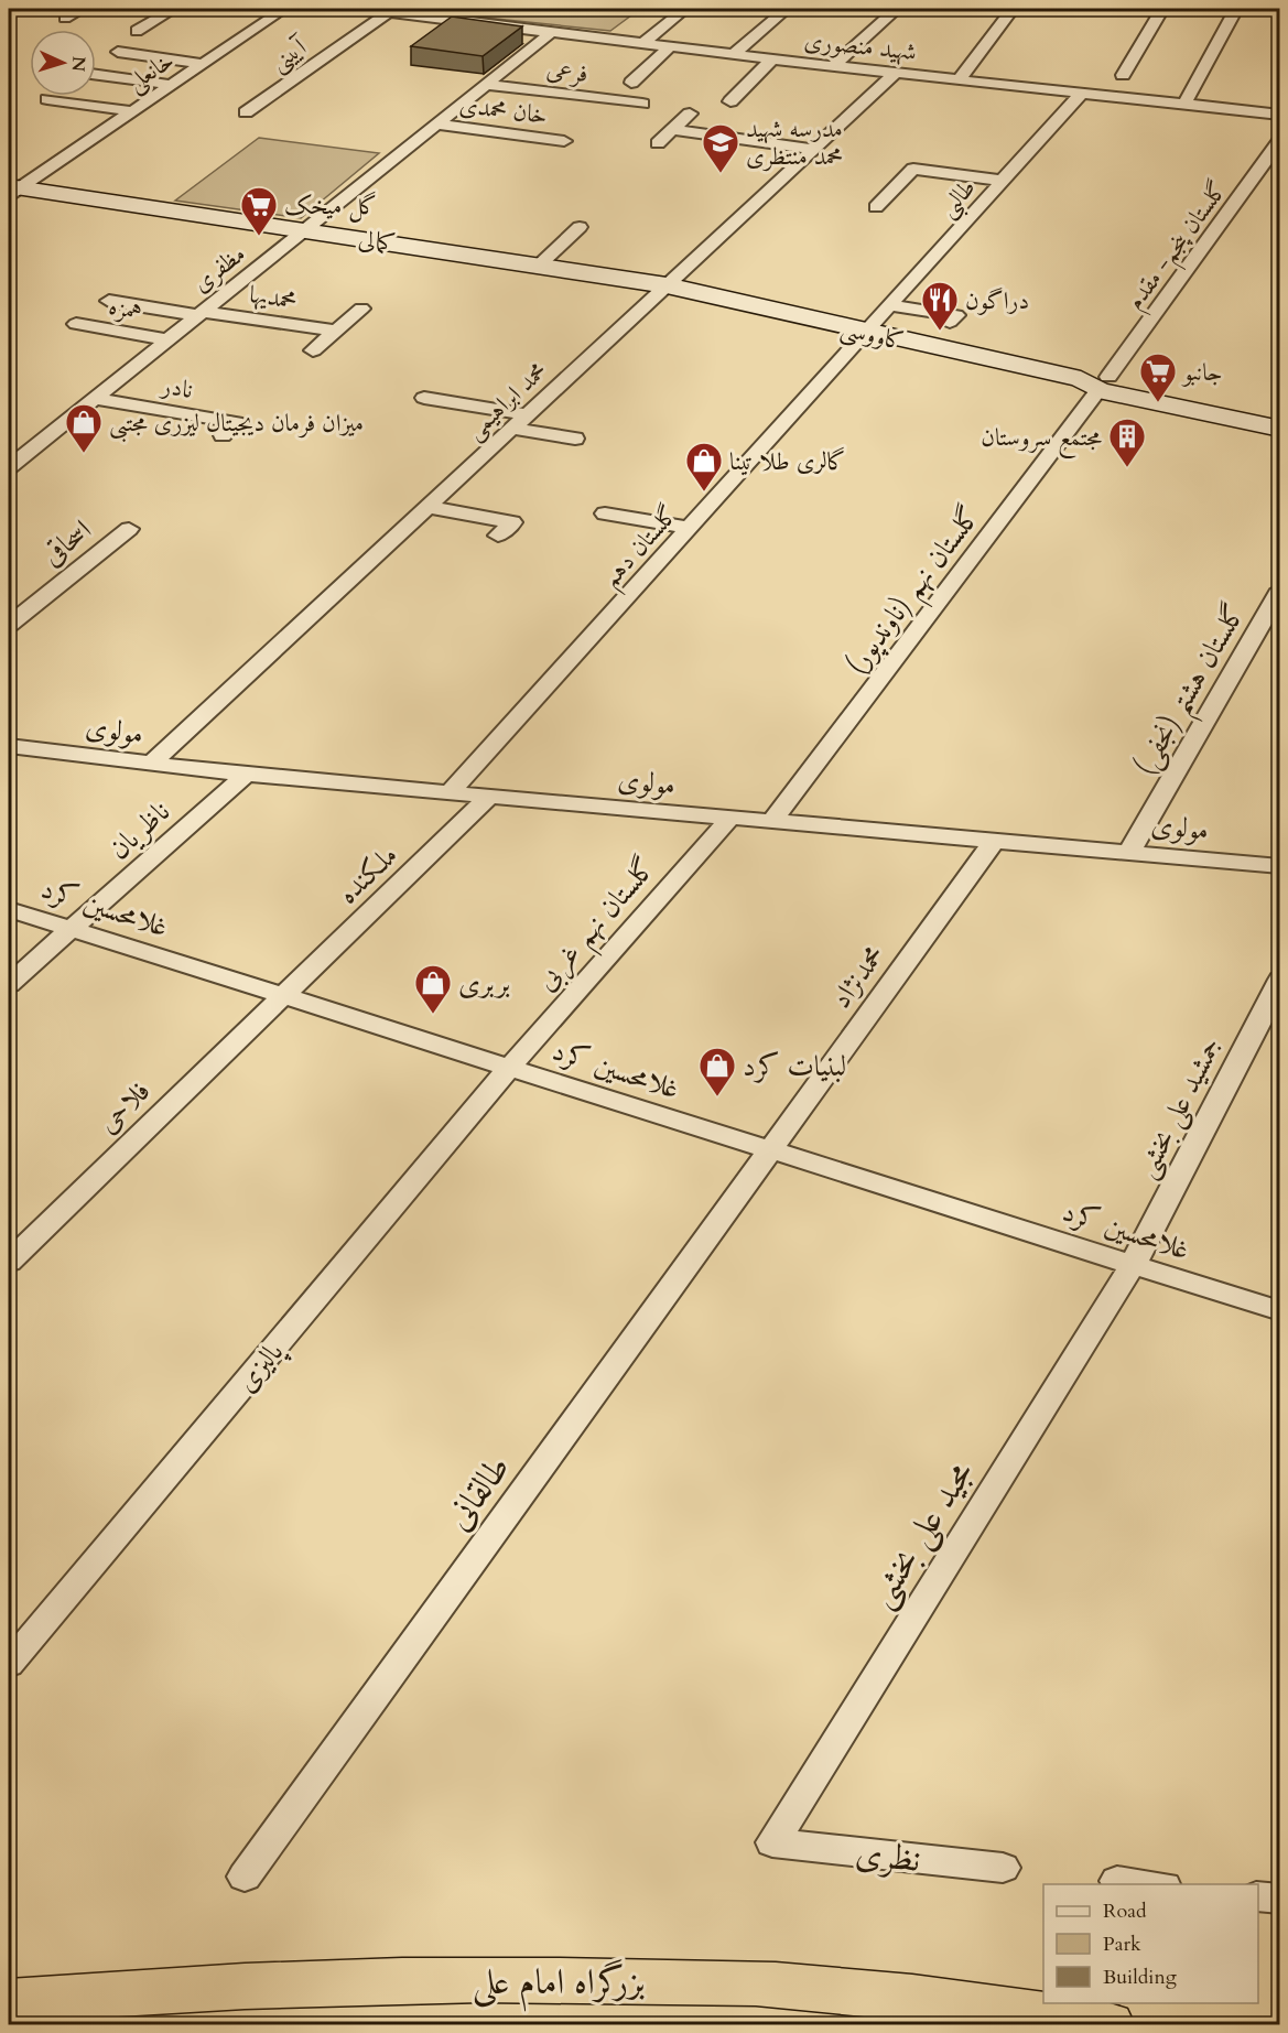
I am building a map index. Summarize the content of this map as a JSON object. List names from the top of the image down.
{
  "streets": {
    "highway": ["بزرگراه امام علی"],
    "main road": ["کمالی", "کاووسی"],
    "street": [
      "شهید منصوری",
      "آیینی",
      "خانعلی",
      "فرعی",
      "خان محمدی",
      "طالبی",
      "گلستان پنجم- مقدم",
      "مظفری",
      "محمدیها",
      "همزه",
      "نادر",
      "محمد ابراهیمی",
      "اسحاقی",
      "گلستان دهم",
      "گلستان نهم (ناوندپور)",
      "گلستان هشتم (نجفی)",
      "مولوی",
      "ناظریان",
      "ملکنده",
      "غلامحسین کرد",
      "گلستان نهم غربی",
      "محمدنژاد",
      "فلاحی",
      "جمشید علی بخشی",
      "پالیزی",
      "طالقانی",
      "مجید علی بخشی",
      "نظری"
    ]
  },
  "crossings": [
    ["شهید منصوری", "آیینی"],
    ["شهید منصوری", "طالبی"],
    ["شهید منصوری", "مظفری"],
    ["شهید منصوری", "محمد ابراهیمی"],
    ["خانعلی", "کمالی"],
    ["فرعی", "مظفری"],
    ["خان محمدی", "مظفری"],
    ["طالبی", "کاووسی"],
    ["طالبی", "گلستان دهم"],
    ["کمالی", "مظفری"],
    ["کمالی", "کاووسی"],
    ["کمالی", "محمد ابراهیمی"],
    ["گلستان پنجم- مقدم", "کاووسی"],
    ["گلستان پنجم- مقدم", "گلستان نهم (ناوندپور)"],
    ["مظفری", "محمدیها"],
    ["مظفری", "همزه"],
    ["مظفری", "نادر"],
    ["کاووسی", "محمد ابراهیمی"],
    ["کاووسی", "گلستان دهم"],
    ["کاووسی", "گلستان نهم (ناوندپور)"],
    ["محمد ابراهیمی", "مولوی"],
    ["گلستان دهم", "مولوی"],
    ["گلستان نهم (ناوندپور)", "مولوی"],
    ["گلستان هشتم (نجفی)", "مولوی"],
    ["مولوی", "ناظریان"],
    ["مولوی", "ملکنده"],
    ["مولوی", "گلستان نهم غربی"],
    ["مولوی", "محمدنژاد"],
    ["ناظریان", "غلامحسین کرد"],
    ["ملکنده", "غلامحسین کرد"],
    ["ملکنده", "فلاحی"],
    ["غلامحسین کرد", "گلستان نهم غربی"],
    ["غلامحسین کرد", "محمدنژاد"],
    ["غلامحسین کرد", "فلاحی"],
    ["غلامحسین کرد", "جمشید علی بخشی"],
    ["غلامحسین کرد", "پالیزی"],
    ["غلامحسین کرد", "طالقانی"],
    ["غلامحسین کرد", "مجید علی بخشی"],
    ["گلستان نهم غربی", "پالیزی"],
    ["محمدنژاد", "طالقانی"],
    ["جمشید علی بخشی", "مجید علی بخشی"],
    ["مجید علی بخشی", "نظری"]
  ],
  "places": {
    "school or university": ["مدرسه شهید محمد منتظری"],
    "supermarket": ["گل میخک", "جانبو"],
    "restaurant": ["دراگون"],
    "shop": [
      "میزان فرمان دیجیتال لیزری مجتبی",
      "گالری طلا تینا",
      "بربری",
      "لبنیات کرد"
    ],
    "building": ["مجتمع سروستان"]
  },
  "legend": ["Road", "Park", "Building"],
  "north": "right"
}
